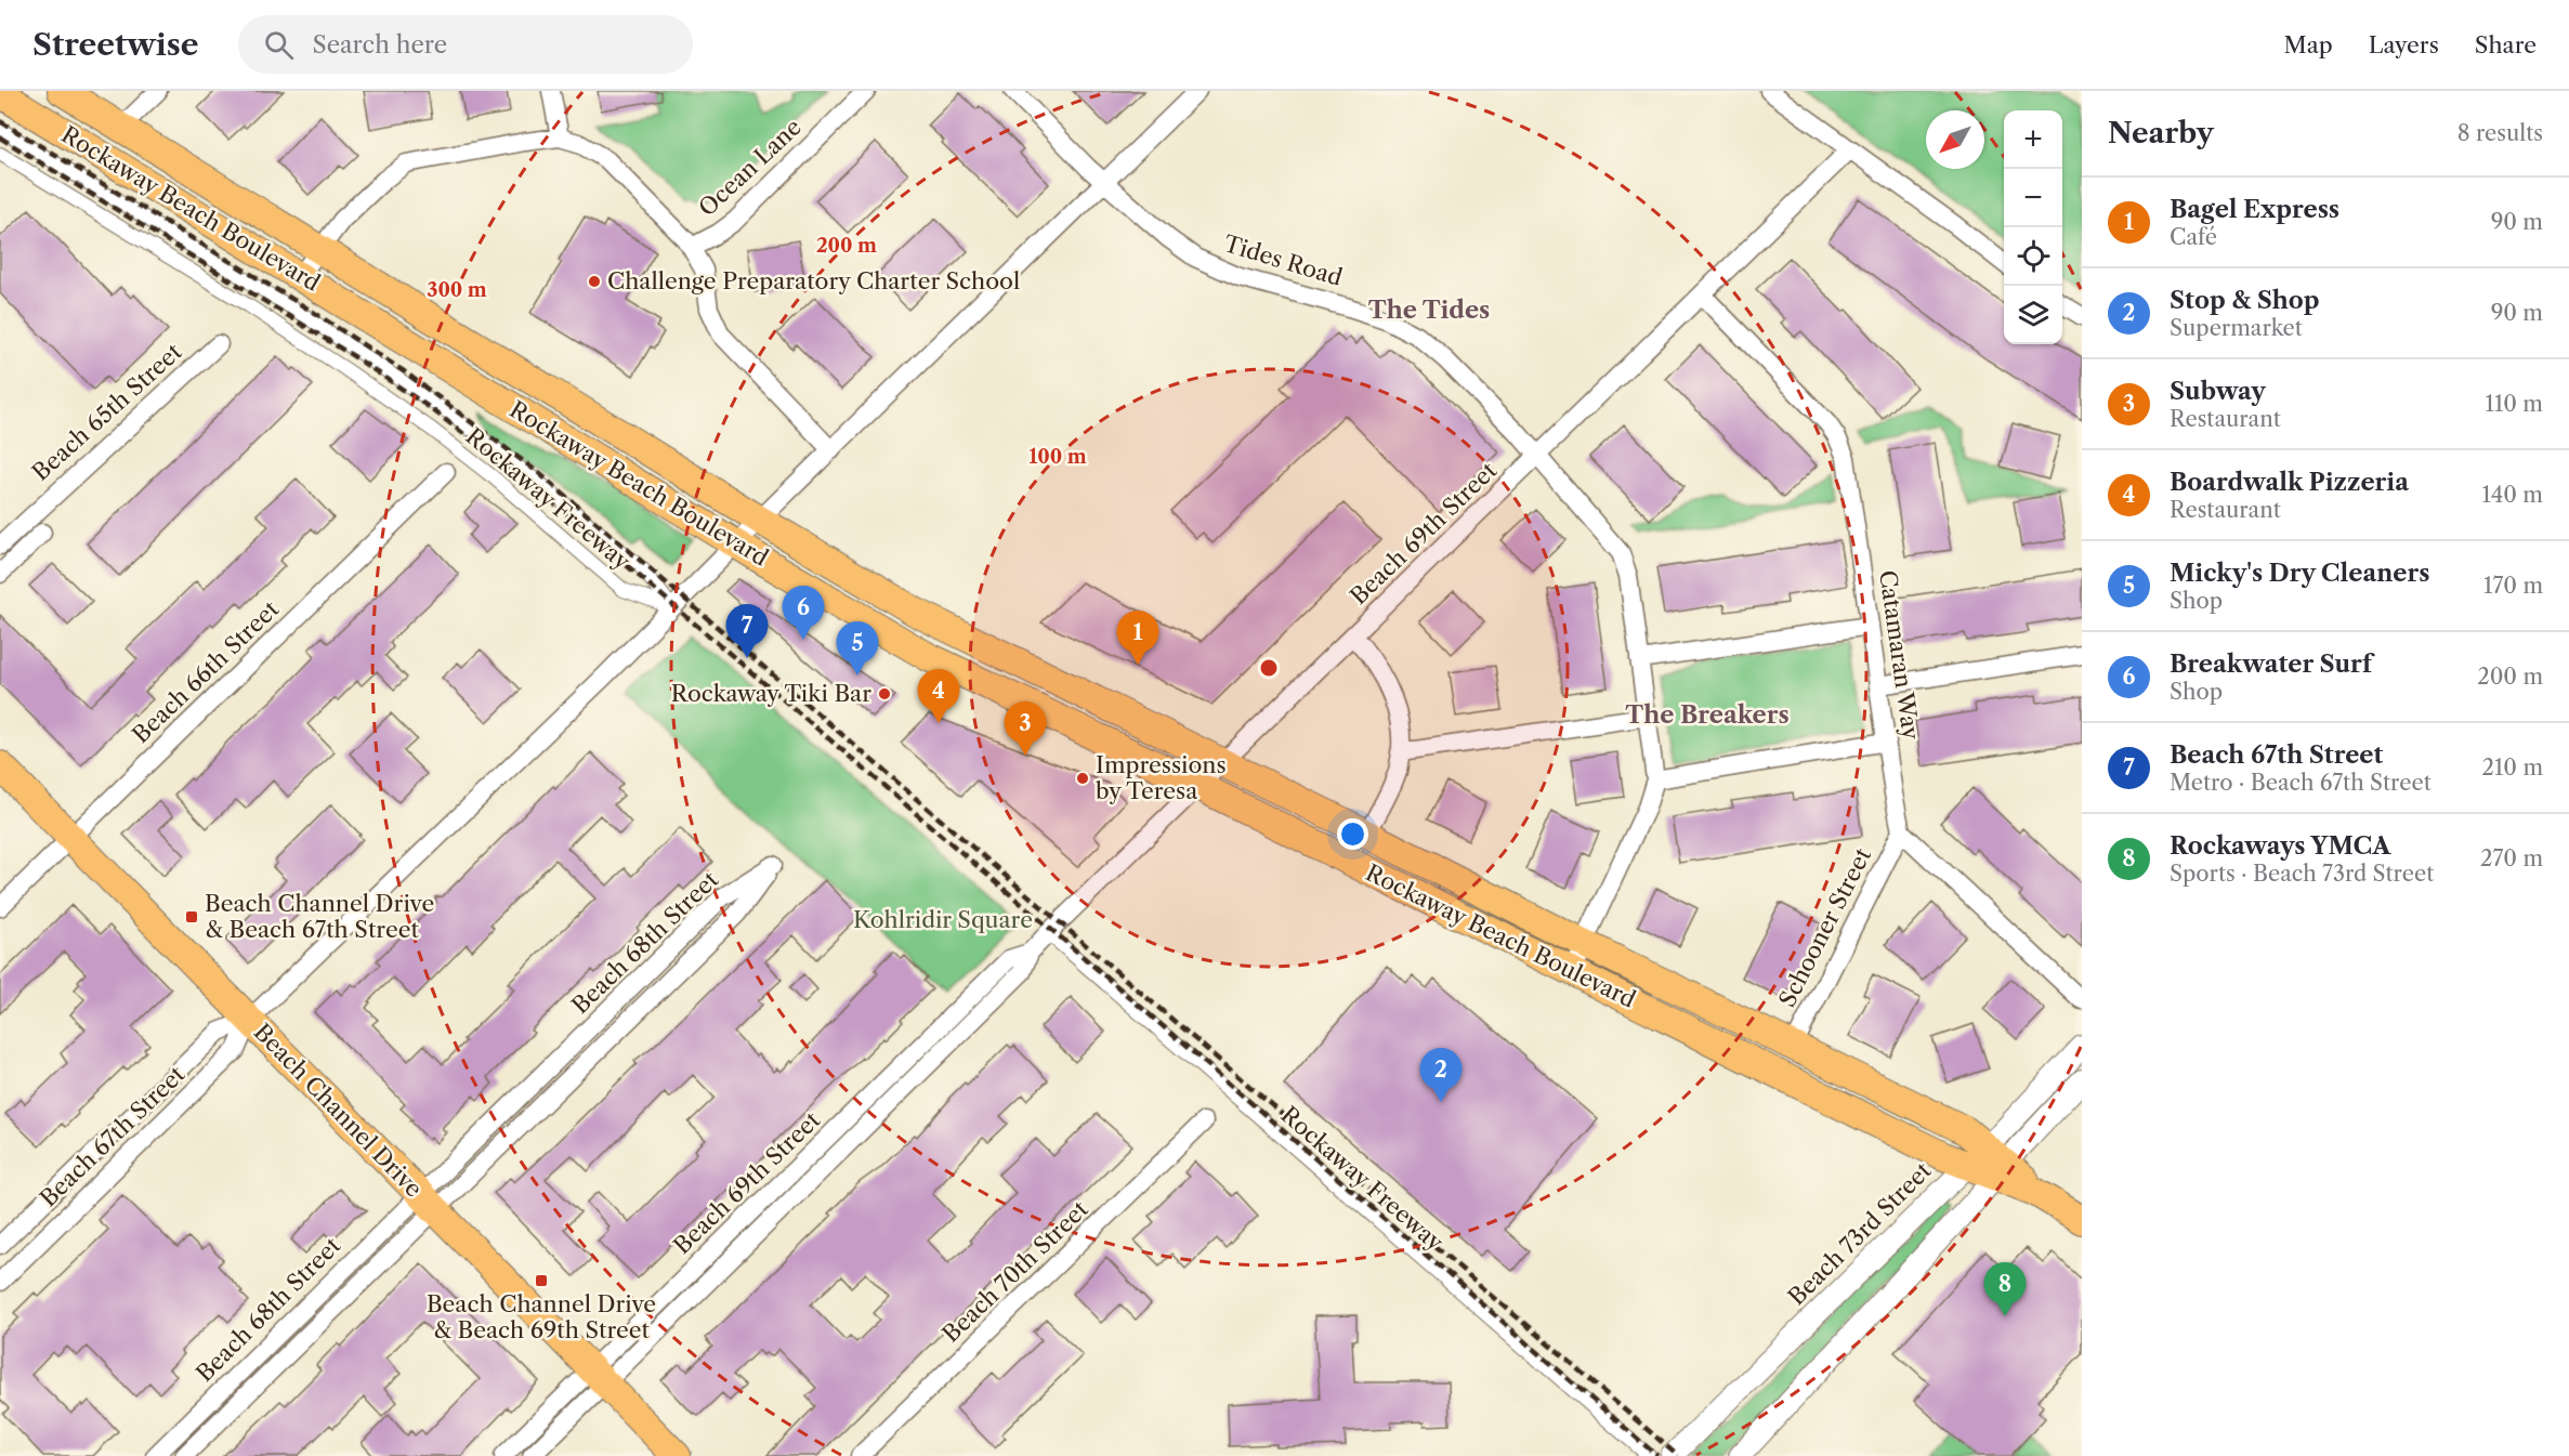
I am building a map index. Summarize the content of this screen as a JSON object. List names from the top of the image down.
{
  "streets": {
    "main road": ["Rockaway Beach Boulevard", "Beach Channel Drive"],
    "street": [
      "Ocean Lane",
      "Tides Road",
      "Beach 65th Street",
      "Rockaway Freeway",
      "Beach 69th Street",
      "Catamaran Way",
      "Beach 66th Street",
      "Schooner Street",
      "Beach 68th Street",
      "Beach 67th Street",
      "Beach 73rd Street",
      "Beach 70th Street"
    ]
  },
  "crossings": [
    ["Rockaway Beach Boulevard", "Beach 69th Street"],
    ["Rockaway Beach Boulevard", "Schooner Street"],
    ["Rockaway Beach Boulevard", "Beach 67th Street"],
    ["Rockaway Beach Boulevard", "Beach 73rd Street"],
    ["Tides Road", "Beach 69th Street"],
    ["Tides Road", "Beach 67th Street"],
    ["Rockaway Freeway", "Beach 69th Street"],
    ["Rockaway Freeway", "Beach 67th Street"],
    ["Beach 69th Street", "Catamaran Way"],
    ["Beach 69th Street", "Beach Channel Drive"],
    ["Catamaran Way", "Schooner Street"],
    ["Beach 66th Street", "Beach Channel Drive"],
    ["Beach 68th Street", "Beach Channel Drive"],
    ["Beach Channel Drive", "Beach 67th Street"]
  ],
  "districts": ["The Tides", "The Breakers"],
  "parks": ["Kohlridir Square"],
  "places": {
    "other": ["Challenge Preparatory Charter School", "Rockaway Tiki Bar", "Impressions by Teresa"],
    "transit": ["Beach Channel Drive & Beach 67th Street", "Beach Channel Drive & Beach 69th Street"]
  },
  "north": "bottom left",
  "page": {
    "header": "Streetwise",
    "search": "Search here",
    "nav": ["Map", "Layers", "Share"],
    "heading": ["Nearby", "8 results"],
    "map_buttons": ["+", "−"],
    "list": [
      {
        "mark": "1",
        "name": "Bagel Express",
        "note": "Café",
        "value": "90 m"
      },
      {
        "mark": "2",
        "name": "Stop & Shop",
        "note": "Supermarket",
        "value": "90 m"
      },
      {
        "mark": "3",
        "name": "Subway",
        "note": "Restaurant",
        "value": "110 m"
      },
      {
        "mark": "4",
        "name": "Boardwalk Pizzeria",
        "note": "Restaurant",
        "value": "140 m"
      },
      {
        "mark": "5",
        "name": "Micky's Dry Cleaners",
        "note": "Shop",
        "value": "170 m"
      },
      {
        "mark": "6",
        "name": "Breakwater Surf",
        "note": "Shop",
        "value": "200 m"
      },
      {
        "mark": "7",
        "name": "Beach 67th Street",
        "note": "Metro · Beach 67th Street",
        "value": "210 m"
      },
      {
        "mark": "8",
        "name": "Rockaways YMCA",
        "note": "Sports · Beach 73rd Street",
        "value": "270 m"
      }
    ],
    "pins": [
      "6",
      "7",
      "1",
      "5",
      "4",
      "3",
      "2",
      "8"
    ]
  },
  "rings": ["200 m", "300 m", "100 m"]
}
